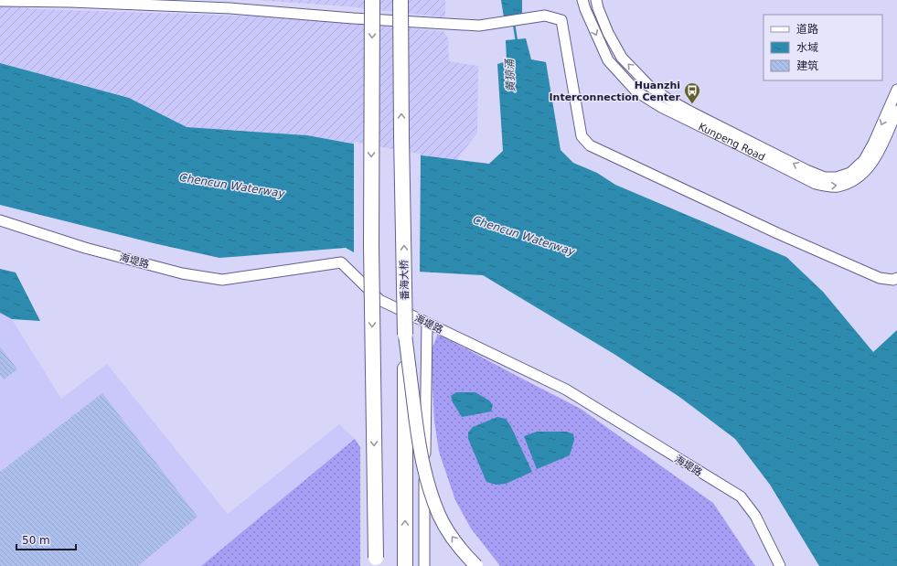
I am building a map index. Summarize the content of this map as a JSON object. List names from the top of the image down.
{
  "streets": {
    "highway": ["番海大桥"],
    "street": ["Kunpeng Road", "海堤路"]
  },
  "water": ["黄猄涌", "Chencun Waterway"],
  "places": {
    "bus stop": ["Huanzhi Interconnection Center"]
  },
  "legend": ["道路", "水域", "建筑"],
  "scale_bar": "50 m"
}
